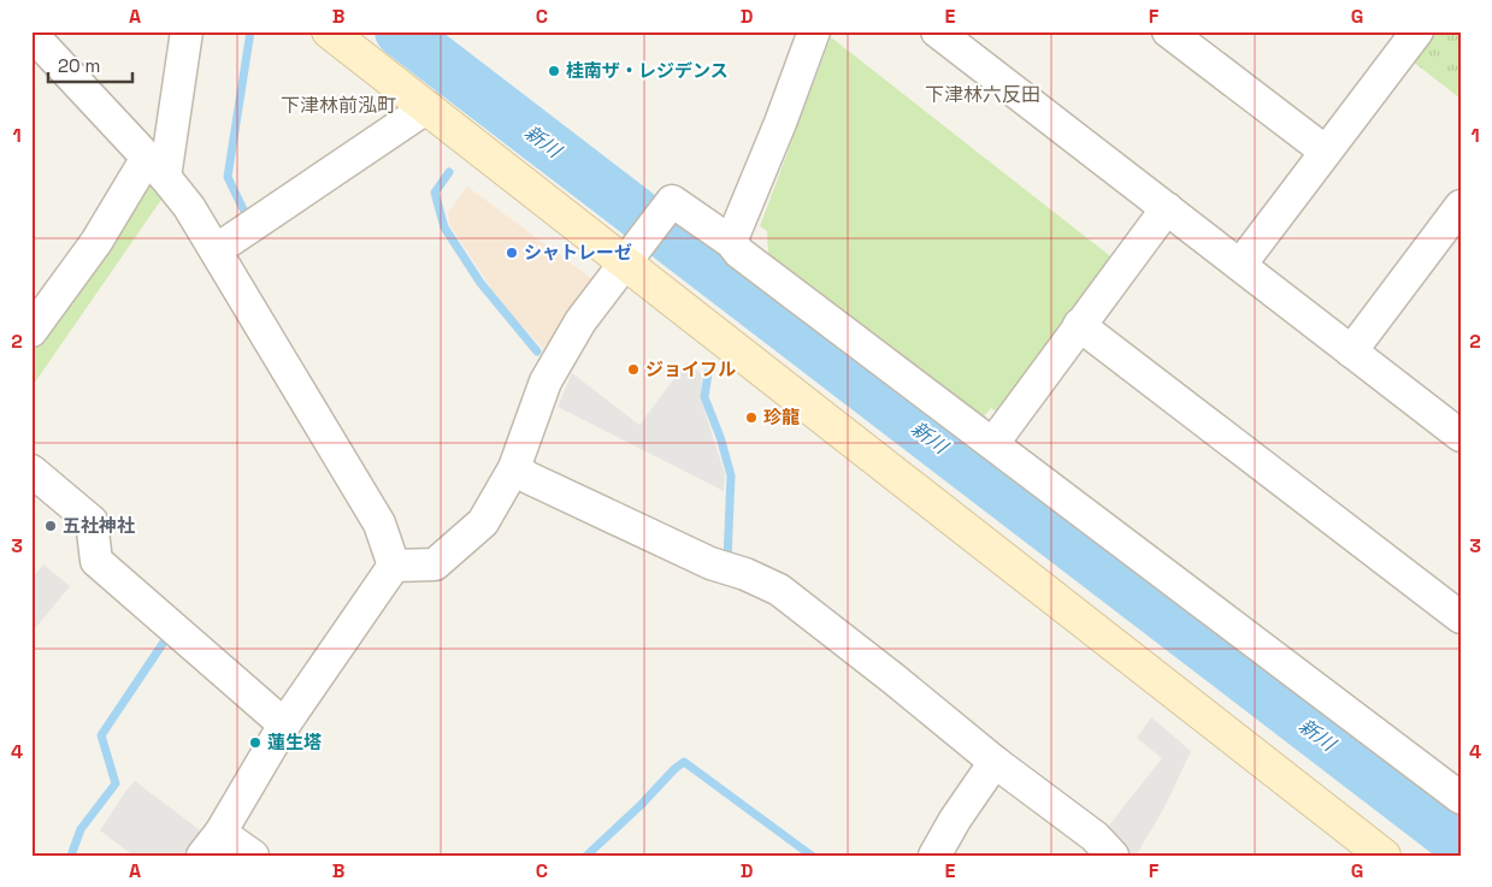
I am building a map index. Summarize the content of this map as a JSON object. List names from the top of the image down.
{
  "districts": ["下津林六反田", "下津林前泓町"],
  "water": ["新川"],
  "places": [
    "桂南ザ・レジデンス",
    "シャトレーゼ",
    "ジョイフル",
    "珍龍",
    "五社神社",
    "蓮生塔"
  ],
  "scale_bar": "20 m",
  "grid": {
    "columns": [
      "A",
      "B",
      "C",
      "D",
      "E",
      "F",
      "G"
    ],
    "rows": [
      "1",
      "2",
      "3",
      "4"
    ]
  }
}
